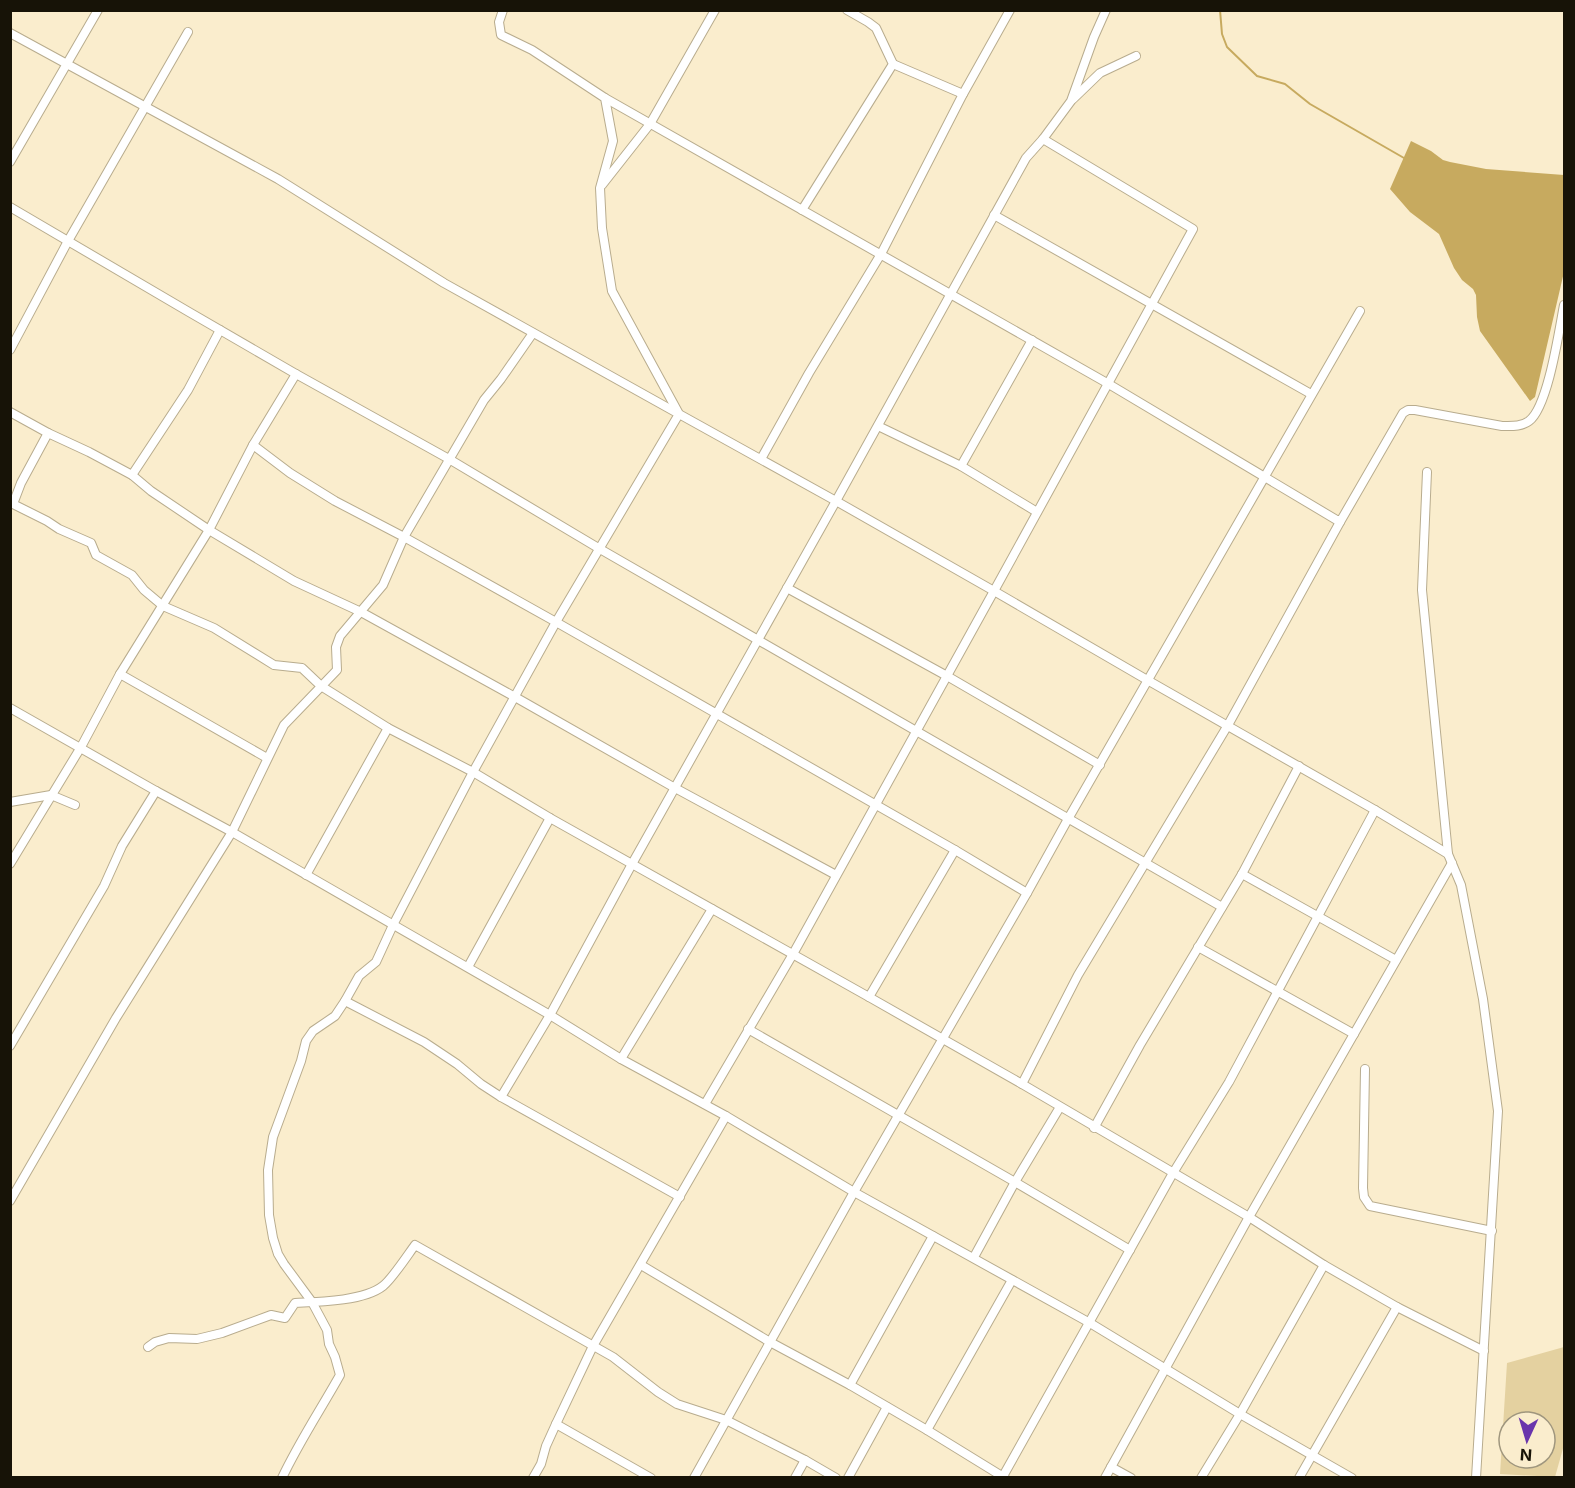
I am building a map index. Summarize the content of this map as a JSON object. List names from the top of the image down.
{
  "north": "bottom"
}
